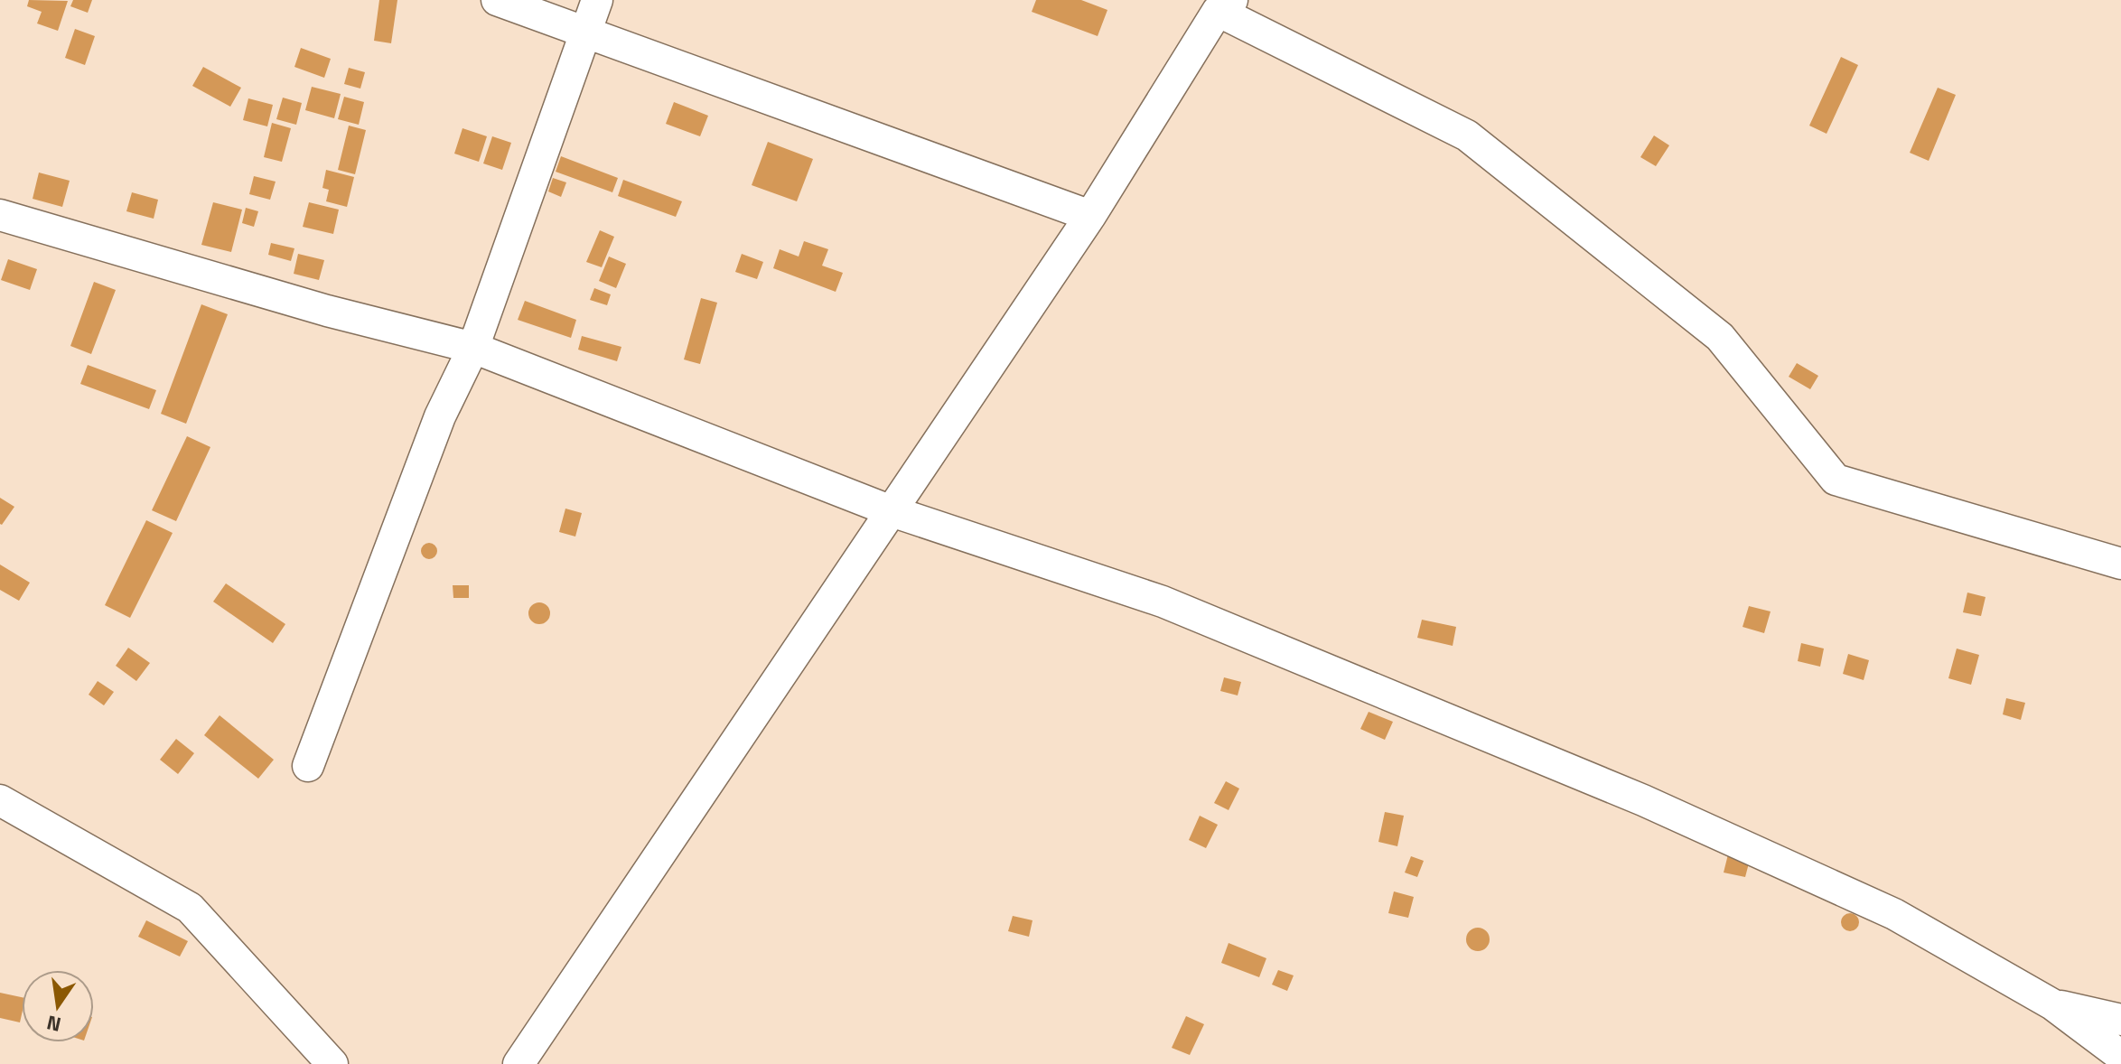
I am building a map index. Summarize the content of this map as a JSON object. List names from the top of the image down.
{
  "north": "bottom"
}
